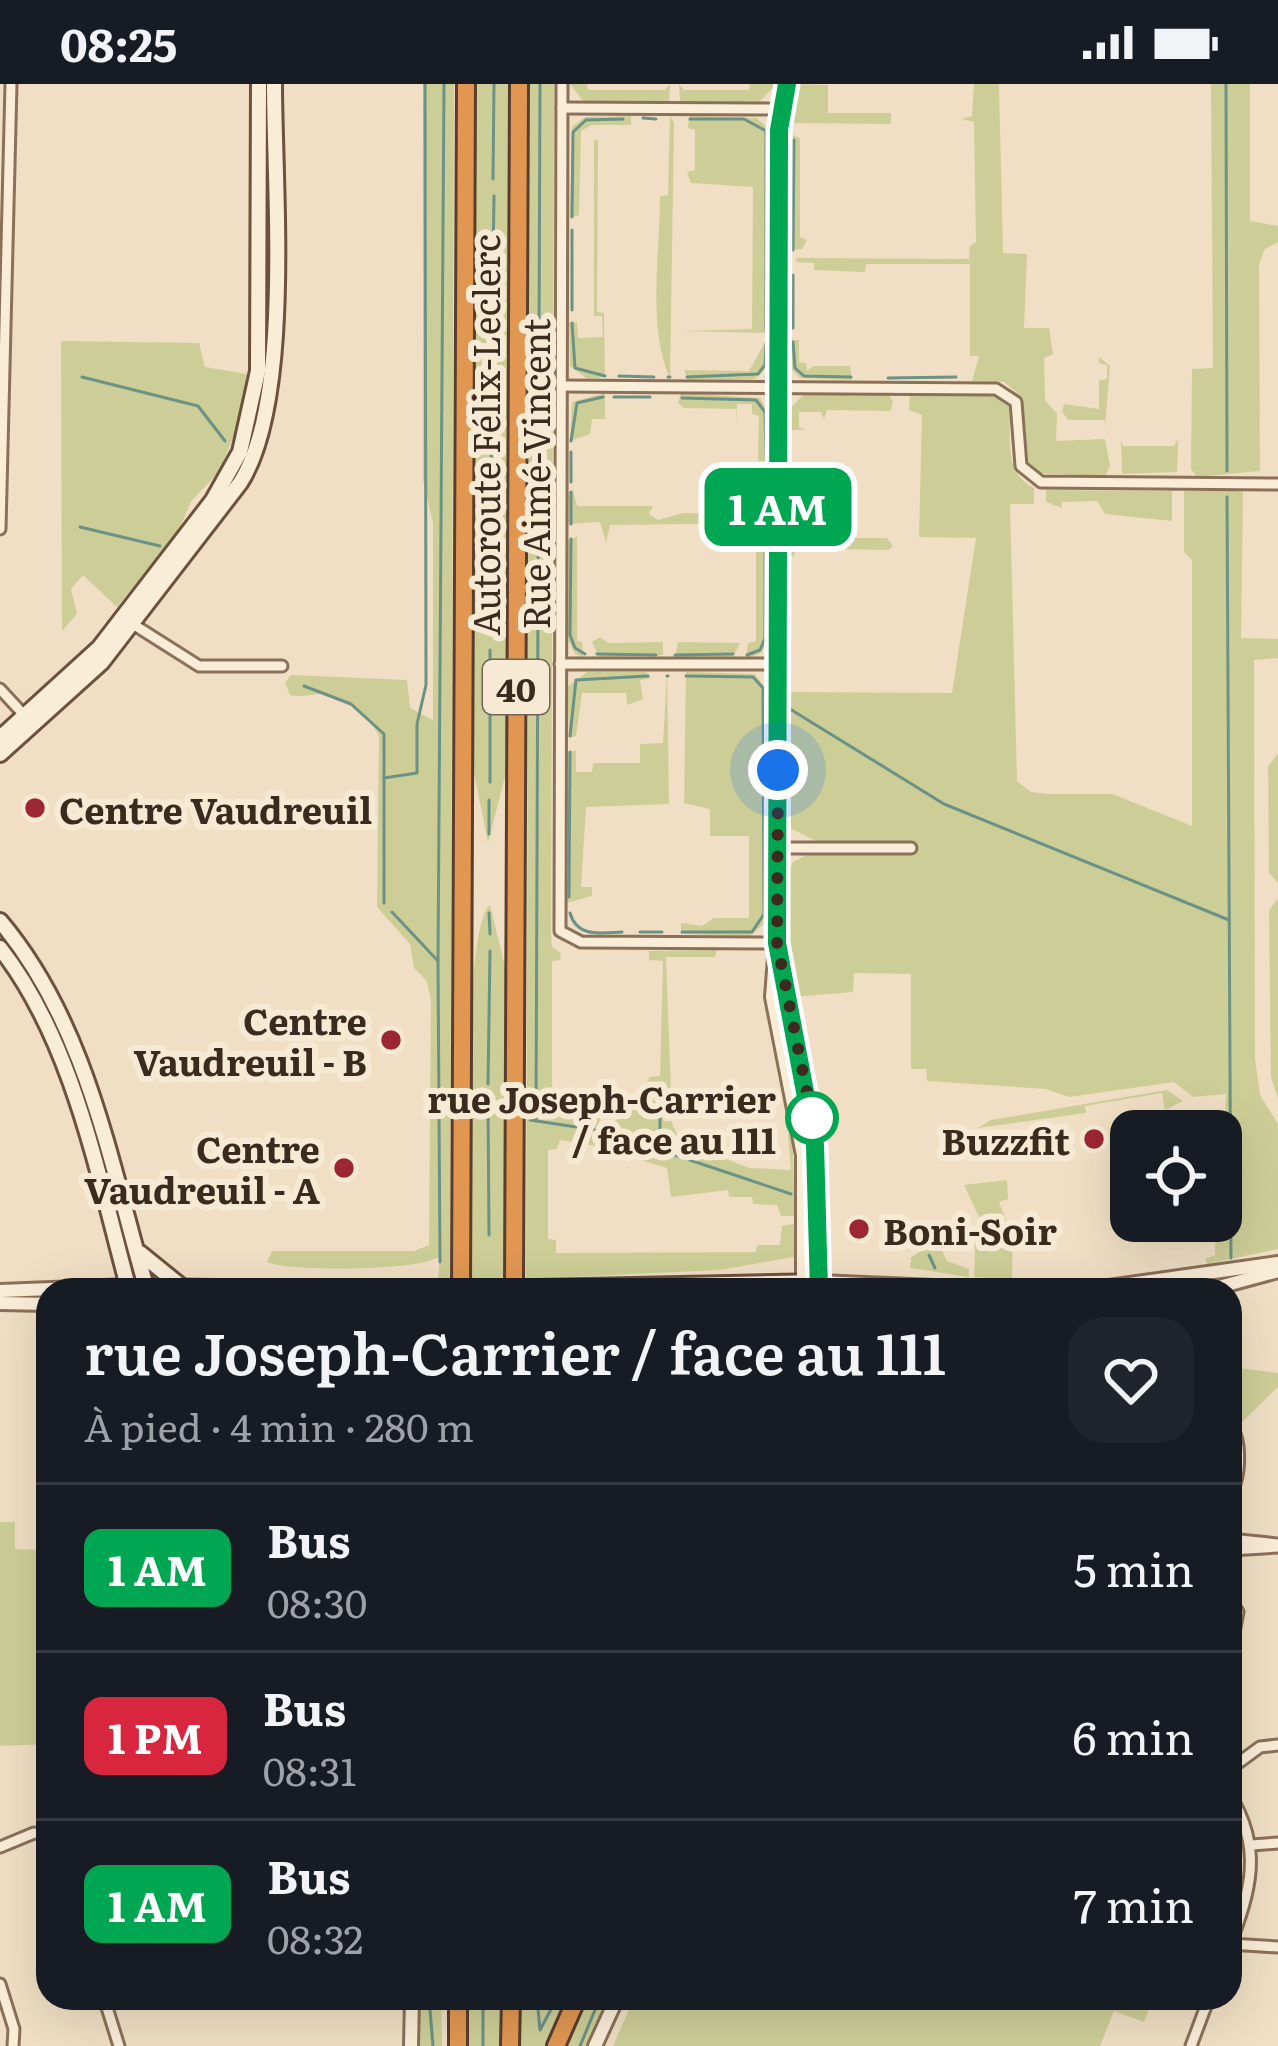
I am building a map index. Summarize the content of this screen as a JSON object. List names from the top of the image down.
{
  "streets": {
    "highway": ["Autoroute Félix-Leclerc", "40"],
    "street": ["Rue Aimé-Vincent"]
  },
  "places": [
    "Centre Vaudreuil",
    "Centre Vaudreuil - B",
    "rue Joseph-Carrier / face au 111",
    "Buzzfit",
    "Centre Vaudreuil - A",
    "Boni-Soir"
  ],
  "page": {
    "status": "08:25",
    "on_map": "1 AM",
    "heading": ["rue Joseph-Carrier / face au 111", "À pied · 4 min · 280 m"],
    "list": [
      {
        "mark": "1 AM",
        "name": "Bus",
        "note": "08:30",
        "value": "5 min"
      },
      {
        "mark": "1 PM",
        "name": "Bus",
        "note": "08:31",
        "value": "6 min"
      },
      {
        "mark": "1 AM",
        "name": "Bus",
        "note": "08:32",
        "value": "7 min"
      }
    ]
  }
}
